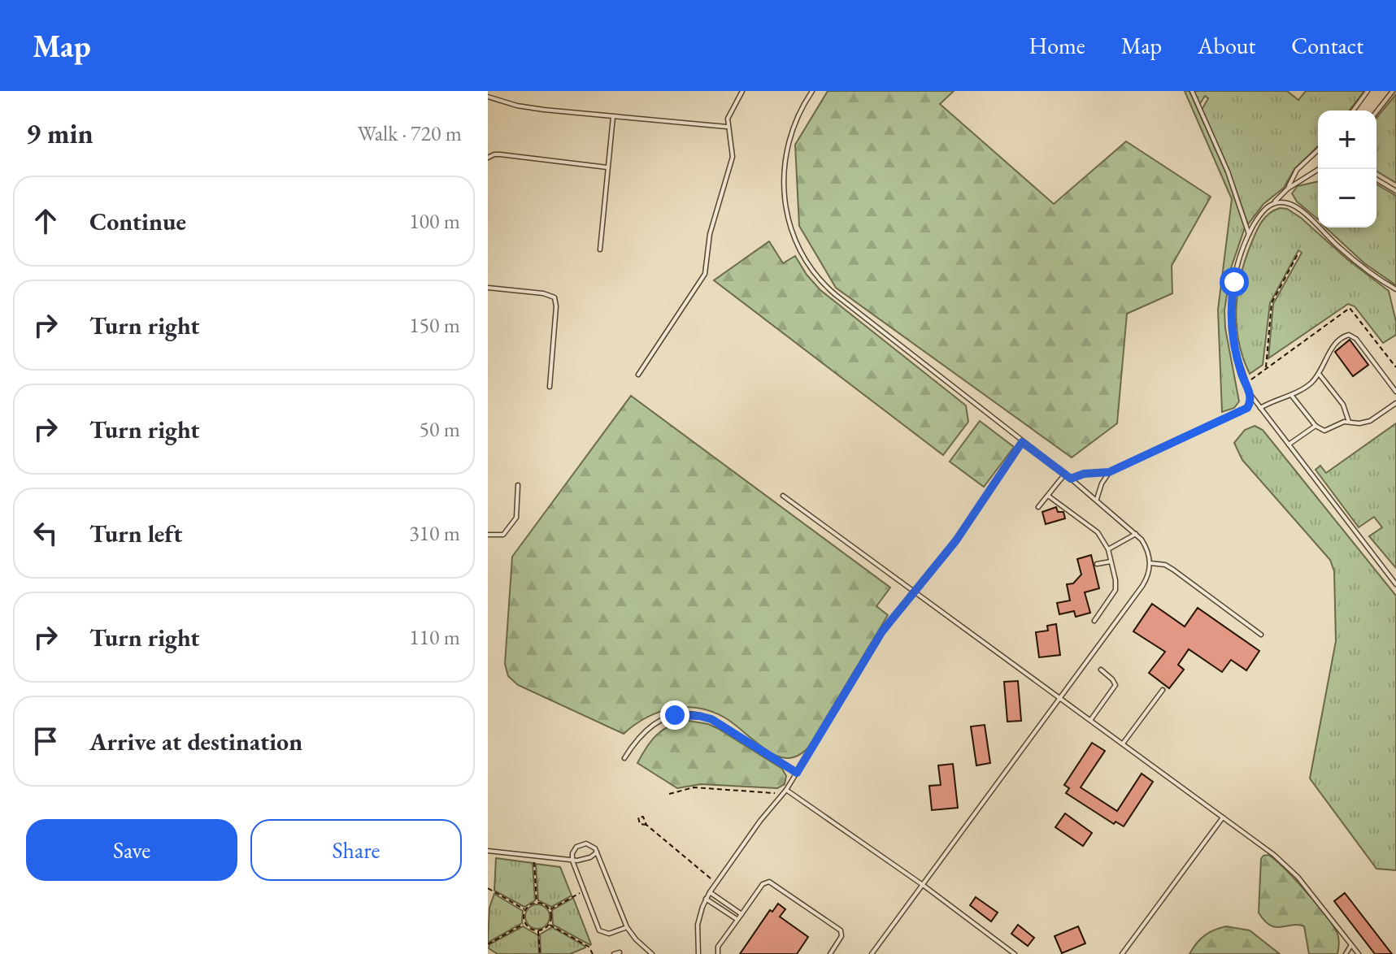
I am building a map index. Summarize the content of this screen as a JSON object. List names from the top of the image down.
{
  "page": {
    "header": "Map",
    "nav": [
      "Home",
      "Map",
      "About",
      "Contact"
    ],
    "heading": ["9 min", "Walk · 720 m"],
    "map_buttons": ["+", "−"],
    "list": [
      ["Continue", "100 m"],
      ["Turn right", "150 m"],
      ["Turn right", "50 m"],
      ["Turn left", "310 m"],
      ["Turn right", "110 m"],
      "Arrive at destination"
    ],
    "buttons": ["Save", "Share"]
  }
}
